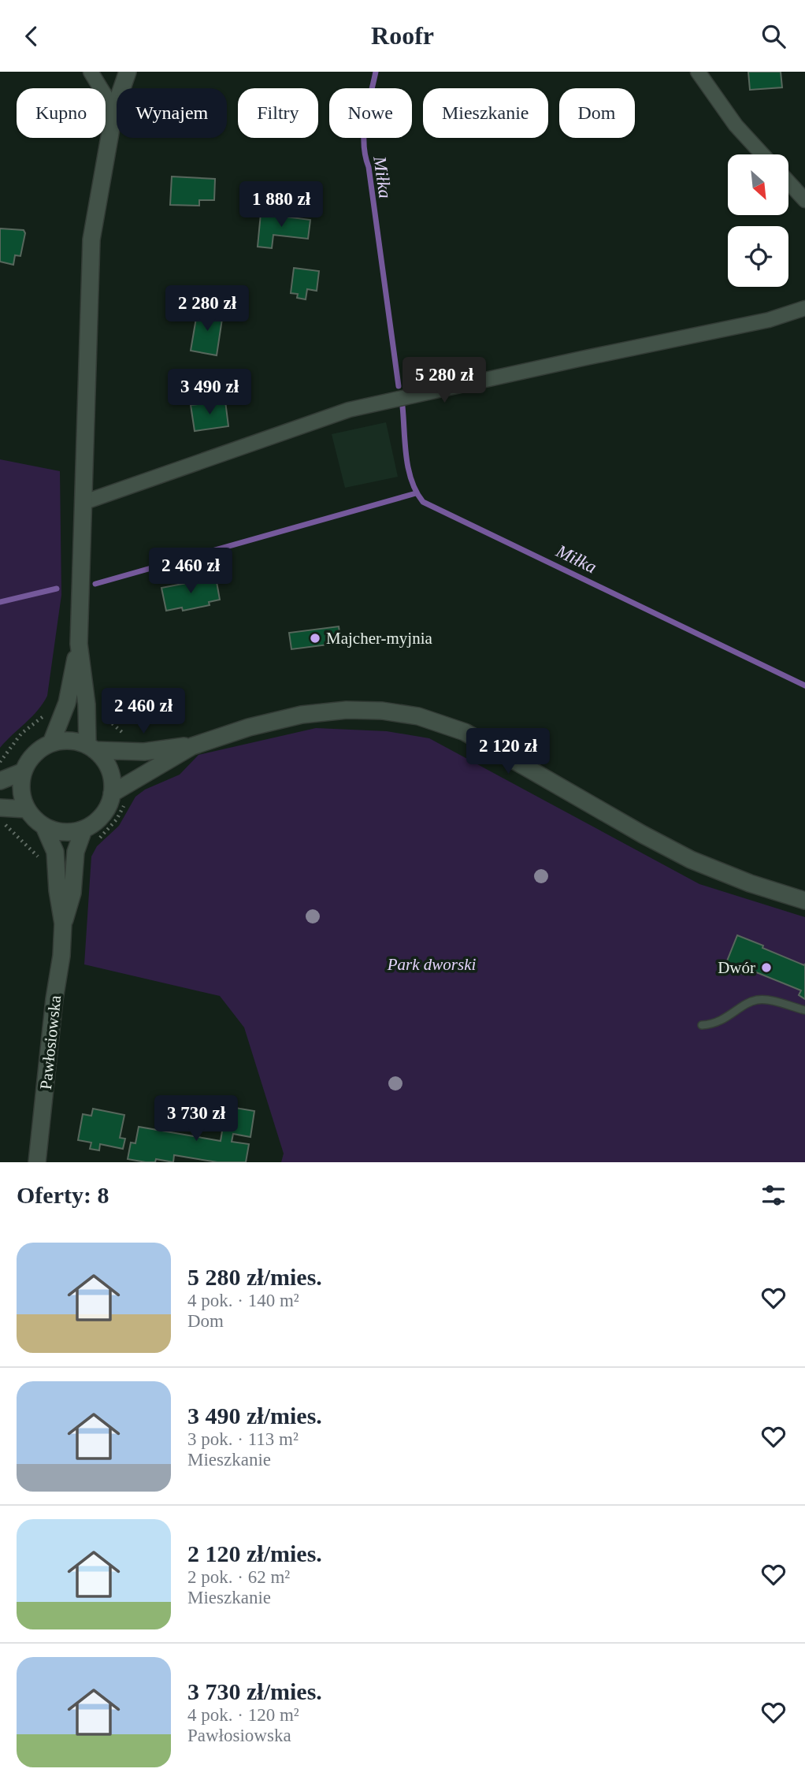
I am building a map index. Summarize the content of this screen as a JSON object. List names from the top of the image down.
{
  "streets": {
    "street": ["Pawłosiowska"]
  },
  "water": ["Miłka"],
  "parks": ["Park dworski"],
  "places": ["Majcher-myjnia", "Dwór"],
  "north": "bottom right",
  "page": {
    "header": "Roofr",
    "chip": [
      "Kupno",
      "Wynajem",
      "Filtry",
      "Nowe",
      "Mieszkanie",
      "Dom"
    ],
    "price": [
      "1 880 zł",
      "2 280 zł",
      "5 280 zł",
      "3 490 zł",
      "2 460 zł",
      "2 460 zł",
      "2 120 zł",
      "3 730 zł"
    ],
    "heading": "Oferty: 8",
    "list": [
      {
        "name": "5 280 zł/mies.",
        "note": "4 pok. · 140 m² · Dom"
      },
      {
        "name": "3 490 zł/mies.",
        "note": "3 pok. · 113 m² · Mieszkanie"
      },
      {
        "name": "2 120 zł/mies.",
        "note": "2 pok. · 62 m² · Mieszkanie"
      },
      {
        "name": "3 730 zł/mies.",
        "note": "4 pok. · 120 m² · Pawłosiowska"
      }
    ]
  }
}
